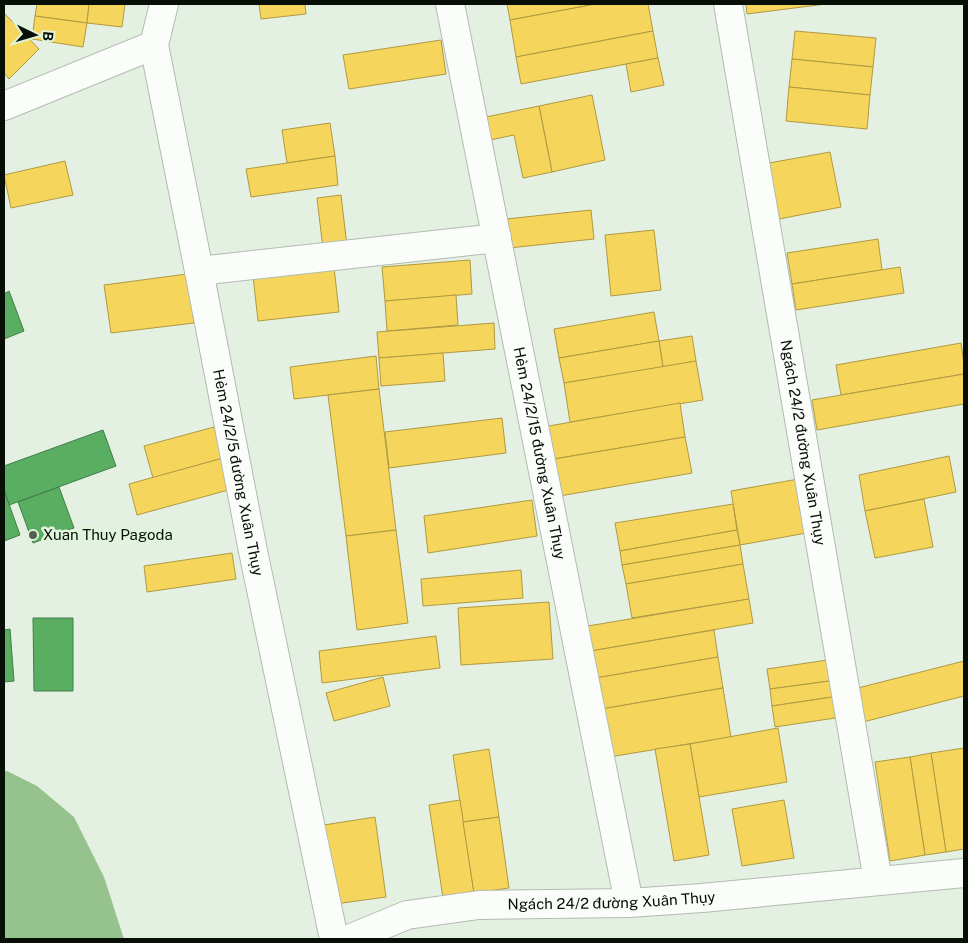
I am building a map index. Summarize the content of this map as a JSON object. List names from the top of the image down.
{
  "streets": {
    "street": ["Ngách 24/2 đường Xuân Thụy", "Hẻm 24/2/15 đường Xuân Thụy", "Hẻm 24/2/5 đường Xuân Thụy"]
  },
  "crossings": [
    ["Ngách 24/2 đường Xuân Thụy", "Hẻm 24/2/15 đường Xuân Thụy"]
  ],
  "places": ["Xuan Thuy Pagoda"],
  "north": "right"
}
